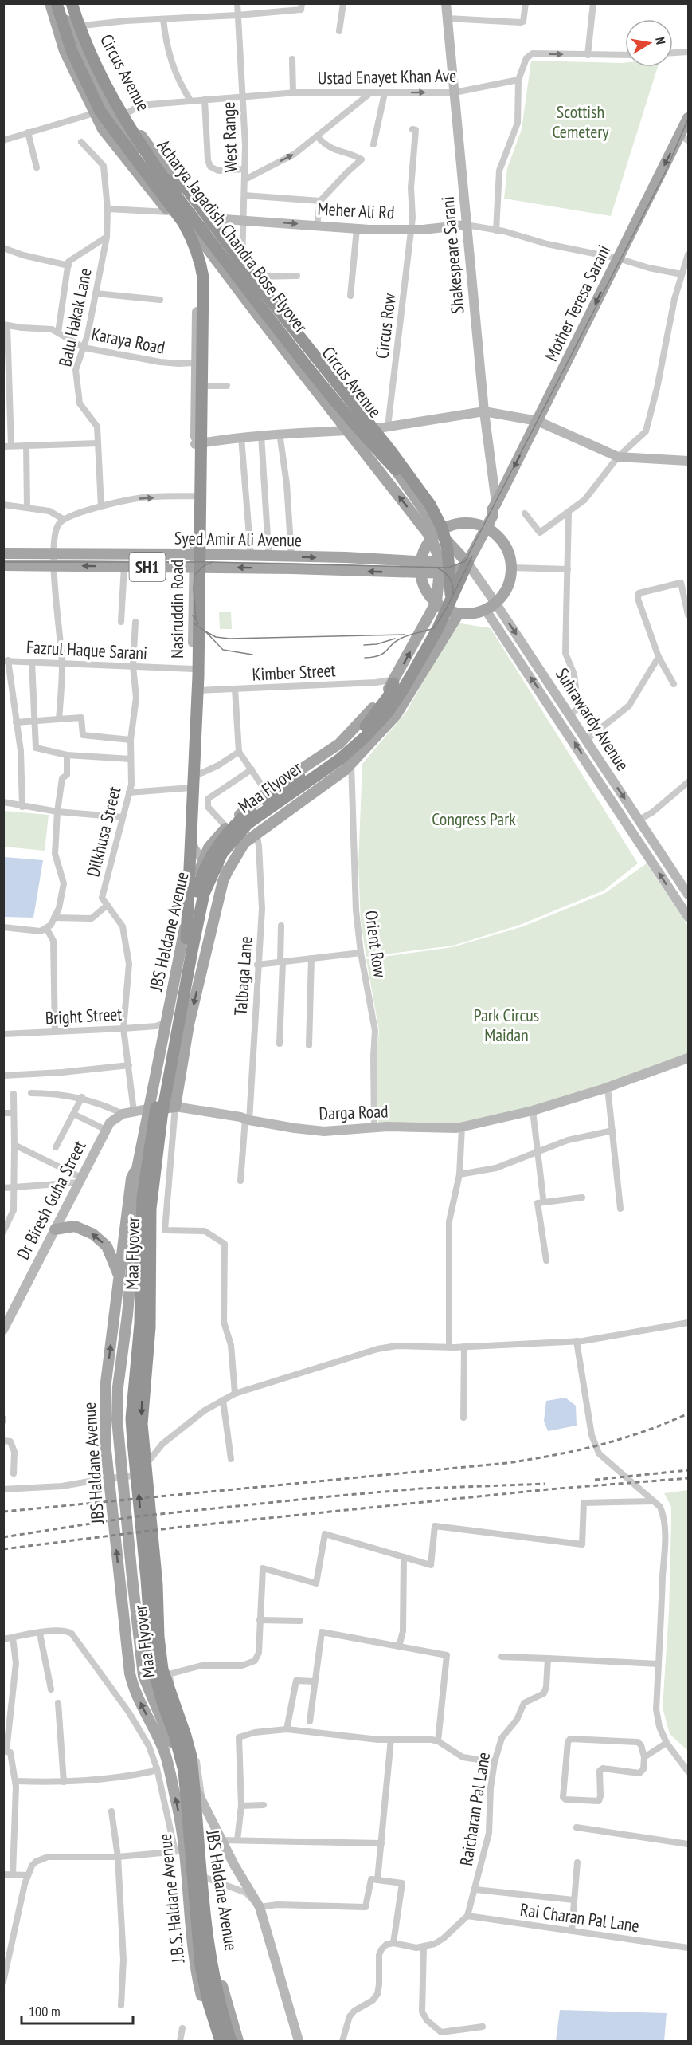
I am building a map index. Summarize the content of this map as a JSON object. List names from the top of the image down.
{
  "streets": {
    "highway": ["Acharya Jagadish Chandra Bose Flyover", "Maa Flyover"],
    "main road": [
      "Circus Avenue",
      "Meher Ali Rd",
      "Shakespeare Sarani",
      "Mother Teresa Sarani",
      "Syed Amir Ali Avenue",
      "SH1",
      "Nasiruddin Road",
      "Suhrawardy Avenue",
      "JBS Haldane Avenue",
      "Darga Road",
      "Dr Biresh Guha Street",
      "J.B.S. Haldane Avenue"
    ],
    "street": [
      "Ustad Enayet Khan Ave",
      "West Range",
      "Balu Hakak Lane",
      "Circus Row",
      "Karaya Road",
      "Fazrul Haque Sarani",
      "Kimber Street",
      "Dilkhusa Street",
      "Orient Row",
      "Talbaga Lane",
      "Bright Street",
      "Raicharan Pal Lane",
      "Rai Charan Pal Lane"
    ]
  },
  "crossings": [
    ["Circus Avenue", "Ustad Enayet Khan Ave"],
    ["Circus Avenue", "West Range"],
    ["Circus Avenue", "Meher Ali Rd"],
    ["Circus Avenue", "Acharya Jagadish Chandra Bose Flyover"],
    ["Circus Avenue", "Mother Teresa Sarani"],
    ["Circus Avenue", "Nasiruddin Road"],
    ["Circus Avenue", "Suhrawardy Avenue"],
    ["Circus Avenue", "Maa Flyover"],
    ["Circus Avenue", "JBS Haldane Avenue"],
    ["Ustad Enayet Khan Ave", "West Range"],
    ["Ustad Enayet Khan Ave", "Shakespeare Sarani"],
    ["West Range", "Meher Ali Rd"],
    ["Meher Ali Rd", "Shakespeare Sarani"],
    ["Meher Ali Rd", "Circus Row"],
    ["Meher Ali Rd", "Nasiruddin Road"],
    ["Acharya Jagadish Chandra Bose Flyover", "Nasiruddin Road"],
    ["Shakespeare Sarani", "Mother Teresa Sarani"],
    ["Mother Teresa Sarani", "Suhrawardy Avenue"],
    ["Mother Teresa Sarani", "Maa Flyover"],
    ["Balu Hakak Lane", "Karaya Road"],
    ["Karaya Road", "Nasiruddin Road"],
    ["Syed Amir Ali Avenue", "Nasiruddin Road"],
    ["Syed Amir Ali Avenue", "JBS Haldane Avenue"],
    ["Nasiruddin Road", "Fazrul Haque Sarani"],
    ["Nasiruddin Road", "Kimber Street"],
    ["Nasiruddin Road", "JBS Haldane Avenue"],
    ["Fazrul Haque Sarani", "Dilkhusa Street"],
    ["Kimber Street", "Maa Flyover"],
    ["Kimber Street", "JBS Haldane Avenue"],
    ["Suhrawardy Avenue", "Maa Flyover"],
    ["Maa Flyover", "JBS Haldane Avenue"],
    ["Maa Flyover", "Orient Row"],
    ["Maa Flyover", "Talbaga Lane"],
    ["Maa Flyover", "Darga Road"],
    ["JBS Haldane Avenue", "Bright Street"],
    ["JBS Haldane Avenue", "J.B.S. Haldane Avenue"],
    ["Orient Row", "Darga Road"],
    ["Talbaga Lane", "Darga Road"],
    ["Raicharan Pal Lane", "Rai Charan Pal Lane"]
  ],
  "one_way": ["Mother Teresa Sarani"],
  "parks": ["Scottish Cemetery", "Congress Park", "Park Circus Maidan"],
  "scale_bar": "100 m",
  "north": "right"
}
